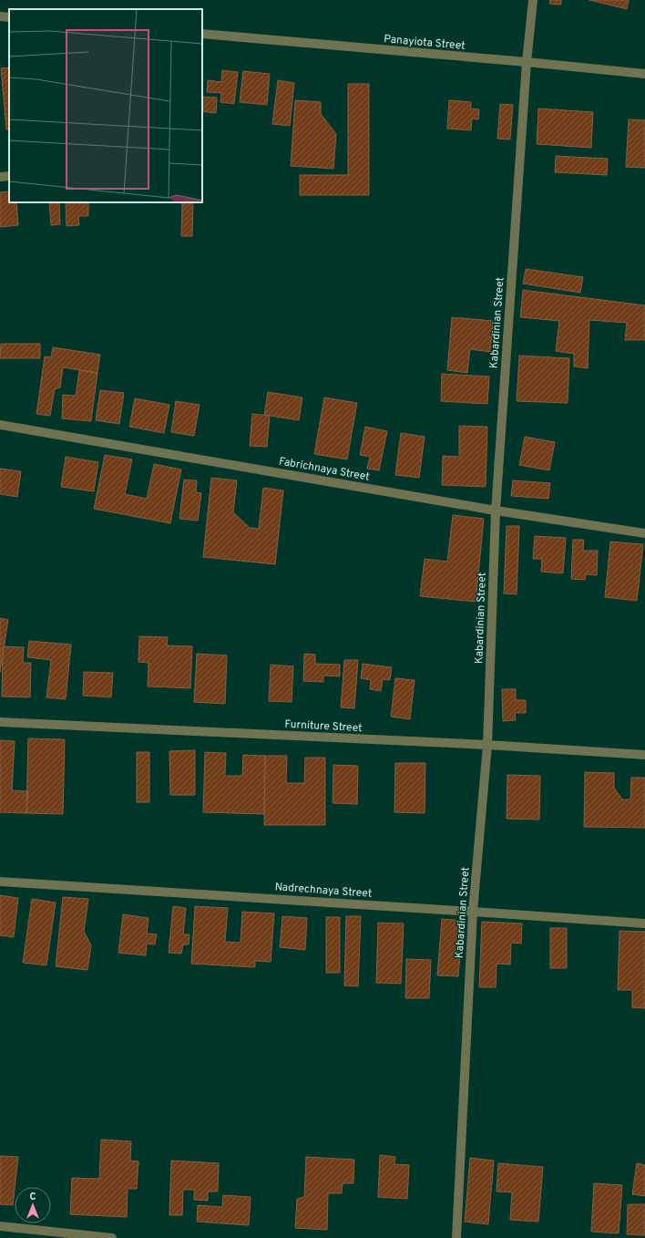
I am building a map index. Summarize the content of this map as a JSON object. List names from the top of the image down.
{
  "streets": {
    "street": [
      "Panayiota Street",
      "Kabardinian Street",
      "Fabrichnaya Street",
      "Furniture Street",
      "Nadrechnaya Street"
    ]
  },
  "crossings": [
    ["Panayiota Street", "Kabardinian Street"],
    ["Kabardinian Street", "Fabrichnaya Street"],
    ["Kabardinian Street", "Furniture Street"],
    ["Kabardinian Street", "Nadrechnaya Street"]
  ],
  "north": "top"
}
